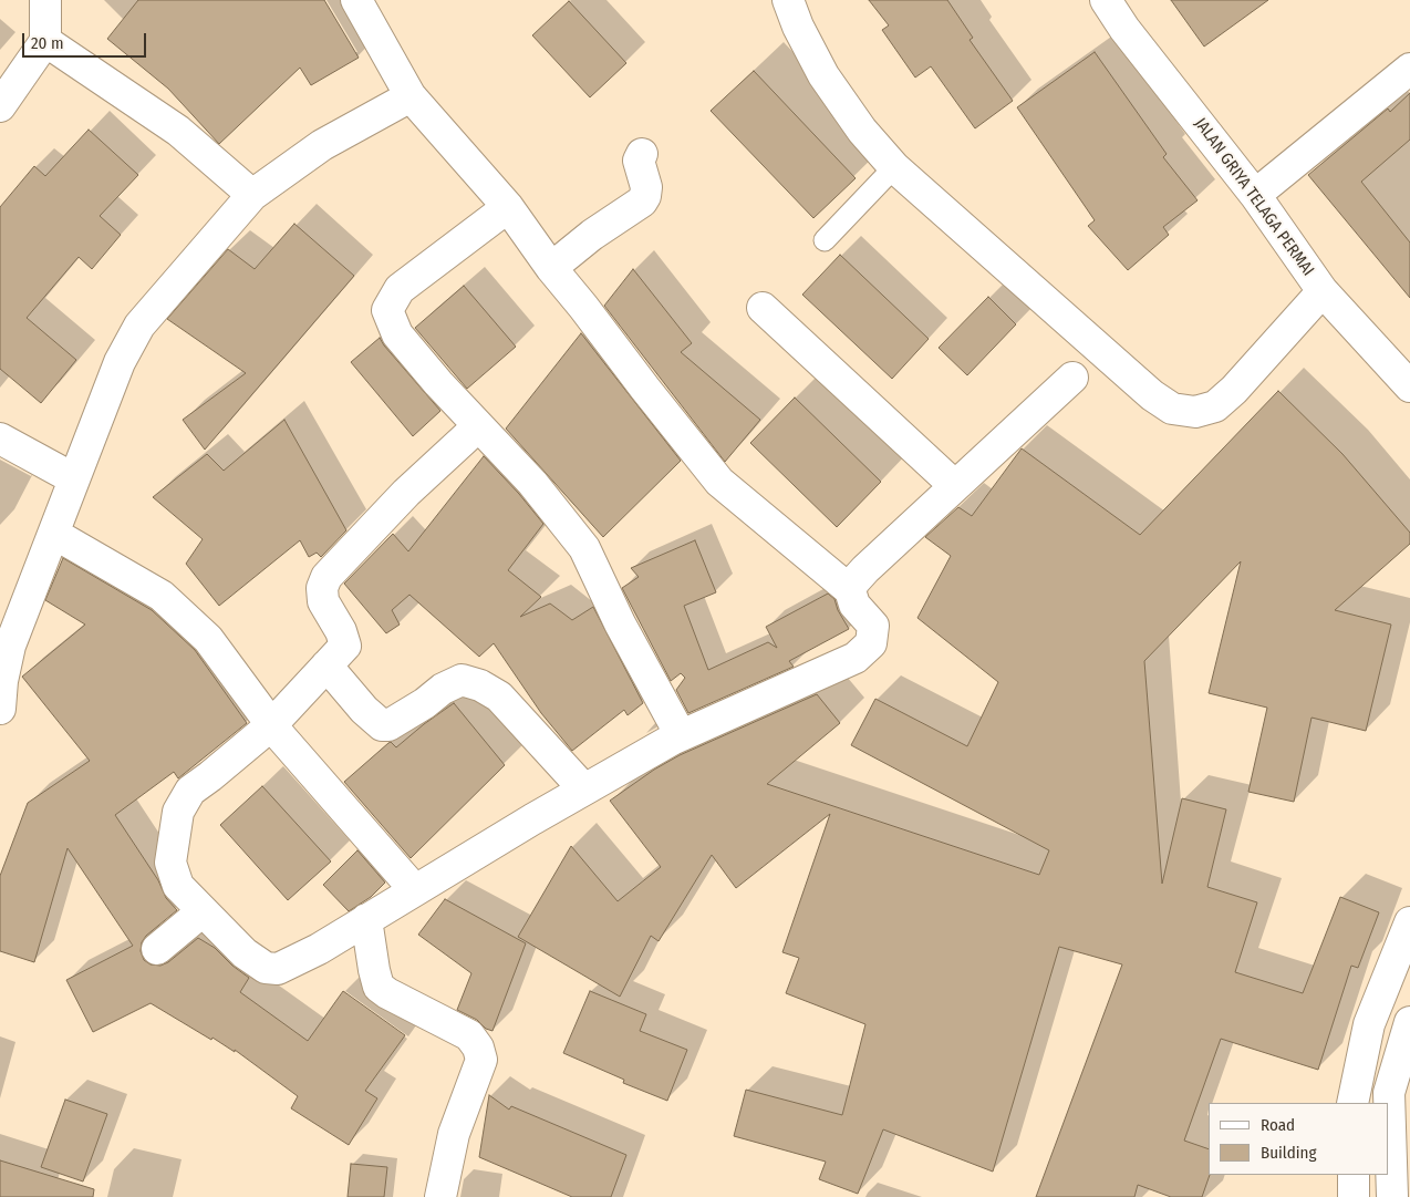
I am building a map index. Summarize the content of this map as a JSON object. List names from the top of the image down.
{
  "streets": {
    "street": ["JALAN GRIYA TELAGA PERMAI"]
  },
  "legend": ["Road", "Building"],
  "scale_bar": "20 m"
}
